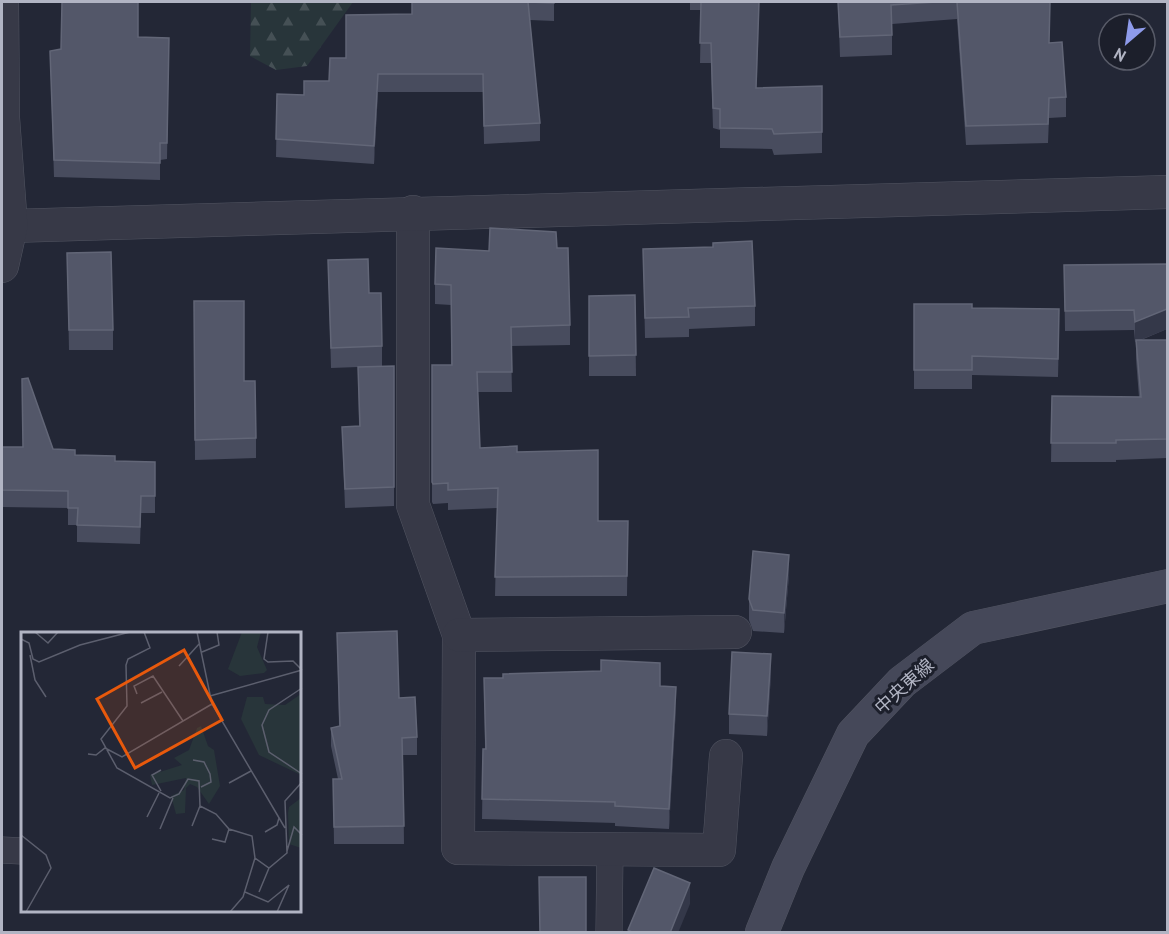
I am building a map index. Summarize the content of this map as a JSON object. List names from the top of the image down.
{
  "streets": {
    "main road": ["中央東線"]
  },
  "north": "bottom left"
}
